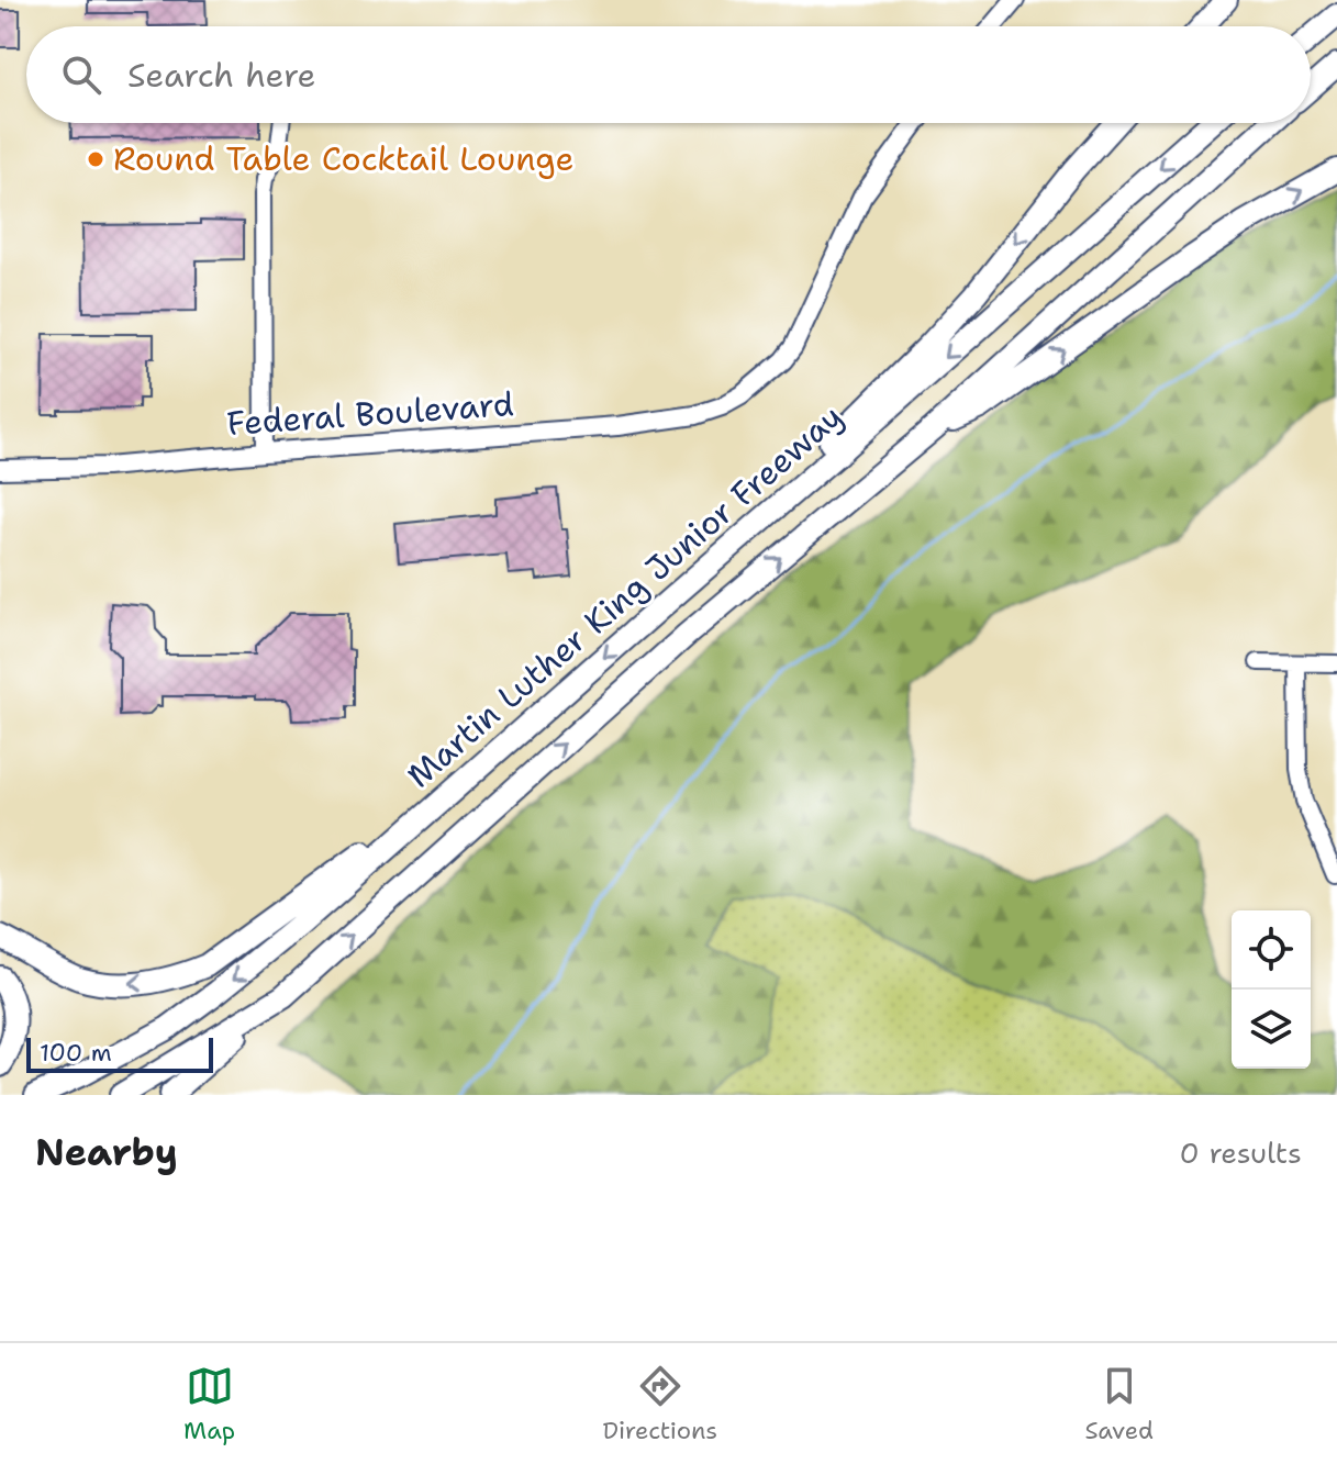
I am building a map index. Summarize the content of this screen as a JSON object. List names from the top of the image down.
{
  "streets": {
    "highway": ["Martin Luther King Junior Freeway"],
    "main road": ["Federal Boulevard"]
  },
  "places": ["Round Table Cocktail Lounge"],
  "scale_bar": "100 m",
  "page": {
    "search": "Search here",
    "scale": "100 m",
    "heading": ["Nearby", "0 results"],
    "nav": ["Map", "Directions", "Saved"]
  }
}
